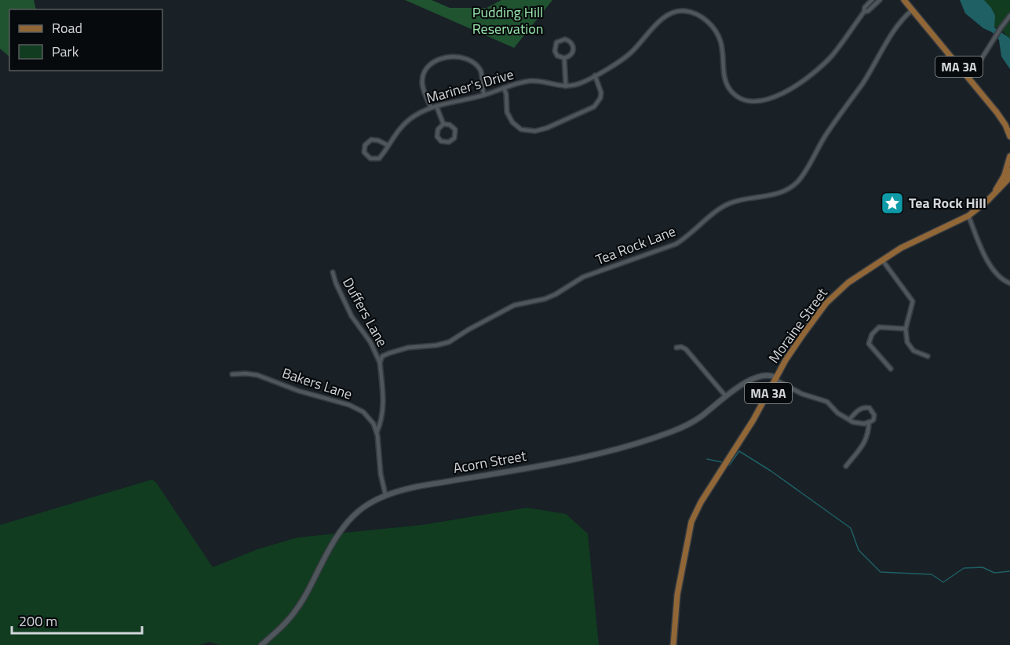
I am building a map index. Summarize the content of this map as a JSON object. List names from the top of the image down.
{
  "streets": {
    "main road": ["MA 3A", "Moraine Street", "Acorn Street"],
    "street": [
      "Mariner's Drive",
      "Tea Rock Lane",
      "Duffers Lane",
      "Bakers Lane"
    ]
  },
  "crossings": [
    ["MA 3A", "Tea Rock Lane"],
    ["MA 3A", "Moraine Street"],
    ["Tea Rock Lane", "Duffers Lane"],
    ["Moraine Street", "Acorn Street"],
    ["Bakers Lane", "Acorn Street"]
  ],
  "parks": ["Pudding Hill Reservation"],
  "places": {
    "place": ["Tea Rock Hill"]
  },
  "legend": ["Road", "Park"],
  "scale_bar": "200 m"
}
